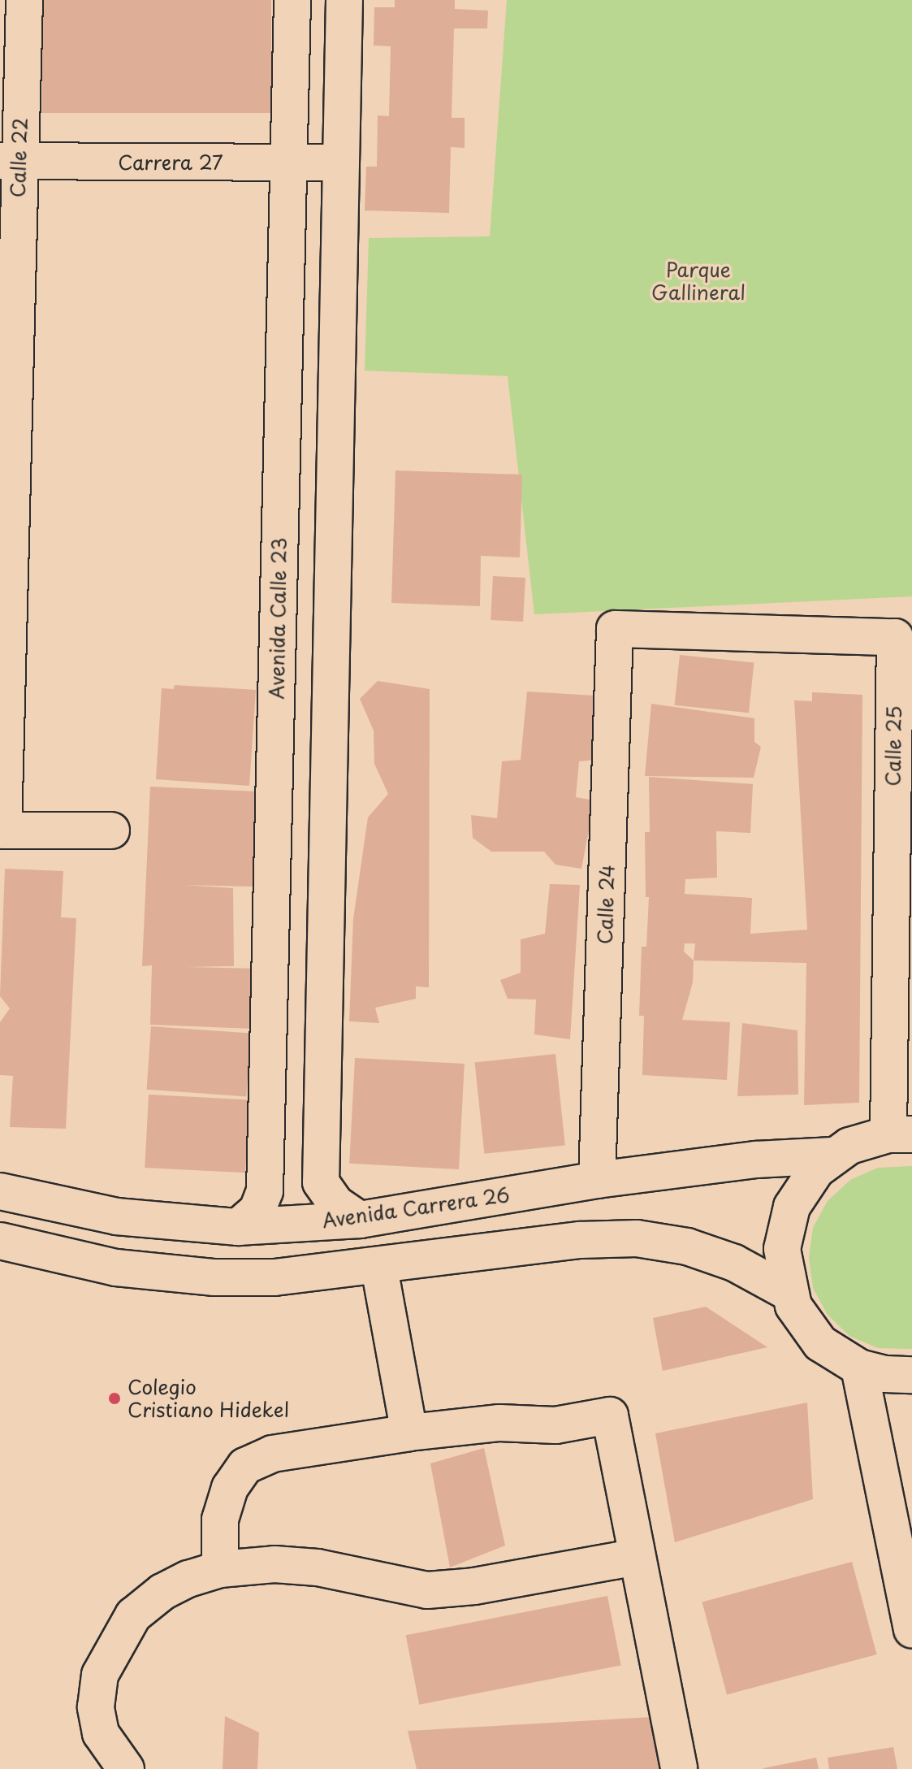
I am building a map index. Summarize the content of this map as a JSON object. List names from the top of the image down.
{
  "streets": {
    "street": [
      "Calle 22",
      "Carrera 27",
      "Avenida Calle 23",
      "Calle 25",
      "Calle 24",
      "Avenida Carrera 26"
    ]
  },
  "crossings": [
    ["Calle 22", "Carrera 27"],
    ["Carrera 27", "Avenida Calle 23"],
    ["Avenida Calle 23", "Avenida Carrera 26"],
    ["Calle 25", "Calle 24"],
    ["Calle 24", "Avenida Carrera 26"]
  ],
  "parks": ["Parque Gallineral"],
  "places": ["Colegio Cristiano Hidekel"]
}
